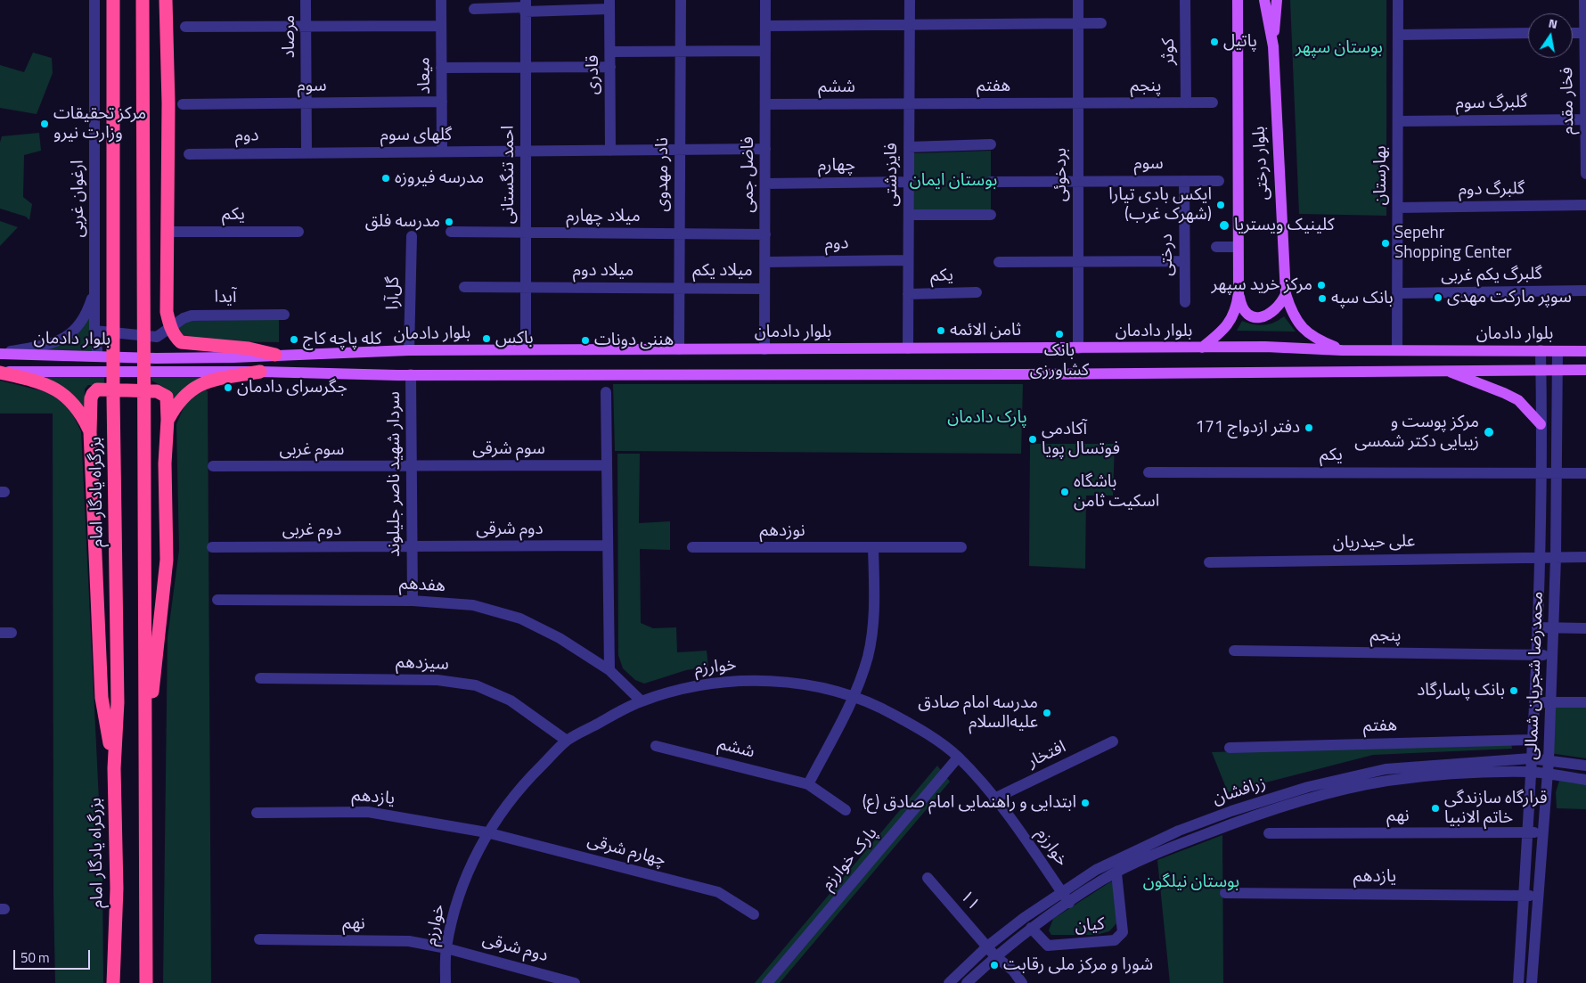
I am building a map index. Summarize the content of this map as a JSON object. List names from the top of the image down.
{
  "streets": {
    "highway": ["بزرگراه یادگار امام"],
    "main road": ["بلوار درختی", "بلوار دادمان"],
    "street": [
      "مرصاد",
      "کوثر",
      "قادری",
      "میعاد",
      "سوم",
      "هفتم",
      "پنجم",
      "ششم",
      "فخار مقدم",
      "گلبرگ سوم",
      "گلهای سوم",
      "دوم",
      "چهارم",
      "احمد تنگستانی",
      "نادر مهدوی",
      "فاضل جمی",
      "فایزدشتی",
      "بردخوئی",
      "بهارستان",
      "گلبرگ دوم",
      "ارغوان غربی",
      "یکم",
      "میلاد چهارم",
      "درختی",
      "میلاد دوم",
      "میلاد یکم",
      "گلبرگ یکم غربی",
      "گل‌آرا",
      "آیدا",
      "سوم شرقی",
      "سوم غربی",
      "سردار شهید ناصر جلیلوند",
      "دوم شرقی",
      "دوم غربی",
      "نوزدهم",
      "علی حیدریان",
      "هفدهم",
      "سیزدهم",
      "خوارزم",
      "محمدرضا شجریان شمالی",
      "افتخار",
      "زرافشان",
      "یازدهم",
      "نهم",
      "چهارم شرقی",
      "پارک خوارزم",
      "۱۱",
      "کیان"
    ]
  },
  "crossings": [
    ["مرصاد", "سوم"],
    ["مرصاد", "گلهای سوم"],
    ["مرصاد", "دوم"],
    ["کوثر", "پنجم"],
    ["قادری", "گلهای سوم"],
    ["میعاد", "سوم"],
    ["میعاد", "گلهای سوم"],
    ["سوم", "بردخوئی"],
    ["سوم", "درختی"],
    ["هفتم", "پنجم"],
    ["هفتم", "ششم"],
    ["هفتم", "فایزدشتی"],
    ["هفتم", "بردخوئی"],
    ["هفتم", "محمدرضا شجریان شمالی"],
    ["پنجم", "بردخوئی"],
    ["پنجم", "محمدرضا شجریان شمالی"],
    ["ششم", "فاضل جمی"],
    ["ششم", "فایزدشتی"],
    ["فخار مقدم", "گلبرگ سوم"],
    ["گلبرگ سوم", "بهارستان"],
    ["گلهای سوم", "دوم"],
    ["گلهای سوم", "احمد تنگستانی"],
    ["دوم", "فاضل جمی"],
    ["دوم", "فایزدشتی"],
    ["بلوار درختی", "بلوار دادمان"],
    ["چهارم", "فاضل جمی"],
    ["چهارم", "فایزدشتی"],
    ["احمد تنگستانی", "میلاد چهارم"],
    ["احمد تنگستانی", "میلاد دوم"],
    ["احمد تنگستانی", "بلوار دادمان"],
    ["نادر مهدوی", "میلاد چهارم"],
    ["نادر مهدوی", "میلاد دوم"],
    ["نادر مهدوی", "میلاد یکم"],
    ["نادر مهدوی", "بلوار دادمان"],
    ["فاضل جمی", "میلاد چهارم"],
    ["فاضل جمی", "میلاد یکم"],
    ["فاضل جمی", "بلوار دادمان"],
    ["فایزدشتی", "یکم"],
    ["فایزدشتی", "بلوار دادمان"],
    ["بردخوئی", "بلوار دادمان"],
    ["بهارستان", "گلبرگ دوم"],
    ["بهارستان", "گلبرگ یکم غربی"],
    ["بهارستان", "بلوار دادمان"],
    ["ارغوان غربی", "آیدا"],
    ["ارغوان غربی", "بلوار دادمان"],
    ["یکم", "محمدرضا شجریان شمالی"],
    ["میلاد دوم", "میلاد یکم"],
    ["گل‌آرا", "بلوار دادمان"],
    ["بلوار دادمان", "سردار شهید ناصر جلیلوند"],
    ["بلوار دادمان", "محمدرضا شجریان شمالی"],
    ["سوم شرقی", "سوم غربی"],
    ["سوم شرقی", "سردار شهید ناصر جلیلوند"],
    ["سوم غربی", "سردار شهید ناصر جلیلوند"],
    ["سردار شهید ناصر جلیلوند", "دوم شرقی"],
    ["سردار شهید ناصر جلیلوند", "دوم غربی"],
    ["سردار شهید ناصر جلیلوند", "هفدهم"],
    ["دوم شرقی", "دوم غربی"],
    ["دوم شرقی", "خوارزم"],
    ["دوم شرقی", "نهم"],
    ["علی حیدریان", "محمدرضا شجریان شمالی"],
    ["هفدهم", "خوارزم"],
    ["سیزدهم", "خوارزم"],
    ["خوارزم", "افتخار"],
    ["خوارزم", "زرافشان"],
    ["خوارزم", "یازدهم"],
    ["خوارزم", "نهم"],
    ["خوارزم", "چهارم شرقی"],
    ["خوارزم", "پارک خوارزم"],
    ["محمدرضا شجریان شمالی", "زرافشان"],
    ["محمدرضا شجریان شمالی", "یازدهم"],
    ["محمدرضا شجریان شمالی", "نهم"],
    ["زرافشان", "۱۱"],
    ["زرافشان", "کیان"],
    ["یازدهم", "چهارم شرقی"]
  ],
  "parks": [
    "بوستان سپهر",
    "بوستان ایمان",
    "پارک دادمان",
    "بوستان نیلگون"
  ],
  "places": [
    "پاتیل",
    "مرکز تحقیقات وزارت نیرو",
    "مدرسه فیروزه",
    "ایکس بادی تیارا (شهرک غرب)",
    "مدرسه فلق",
    "کلینیک ویستریا",
    "Sepehr Shopping Center",
    "مرکز خرید سپهر",
    "سوپر مارکت مهدی",
    "بانک سپه",
    "ثامن الائمه",
    "بانک کشاورزی",
    "باکس",
    "کله پاچه کاج",
    "هننی دونات",
    "جگرسرای دادمان",
    "دفتر ازدواج 171",
    "مرکز پوست و زیبایی دکتر شمسی",
    "آکادمی فوتسال پویا",
    "باشگاه اسکیت ثامن",
    "بانک پاسارگاد",
    "مدرسه امام صادق علیه‌السلام",
    "ابتدایی و راهنمایی امام صادق (ع)",
    "قرارگاه سازندگی خاتم الانبیا",
    "شورا و مرکز ملی رقابت"
  ],
  "scale_bar": "50 m",
  "north": "top"
}
